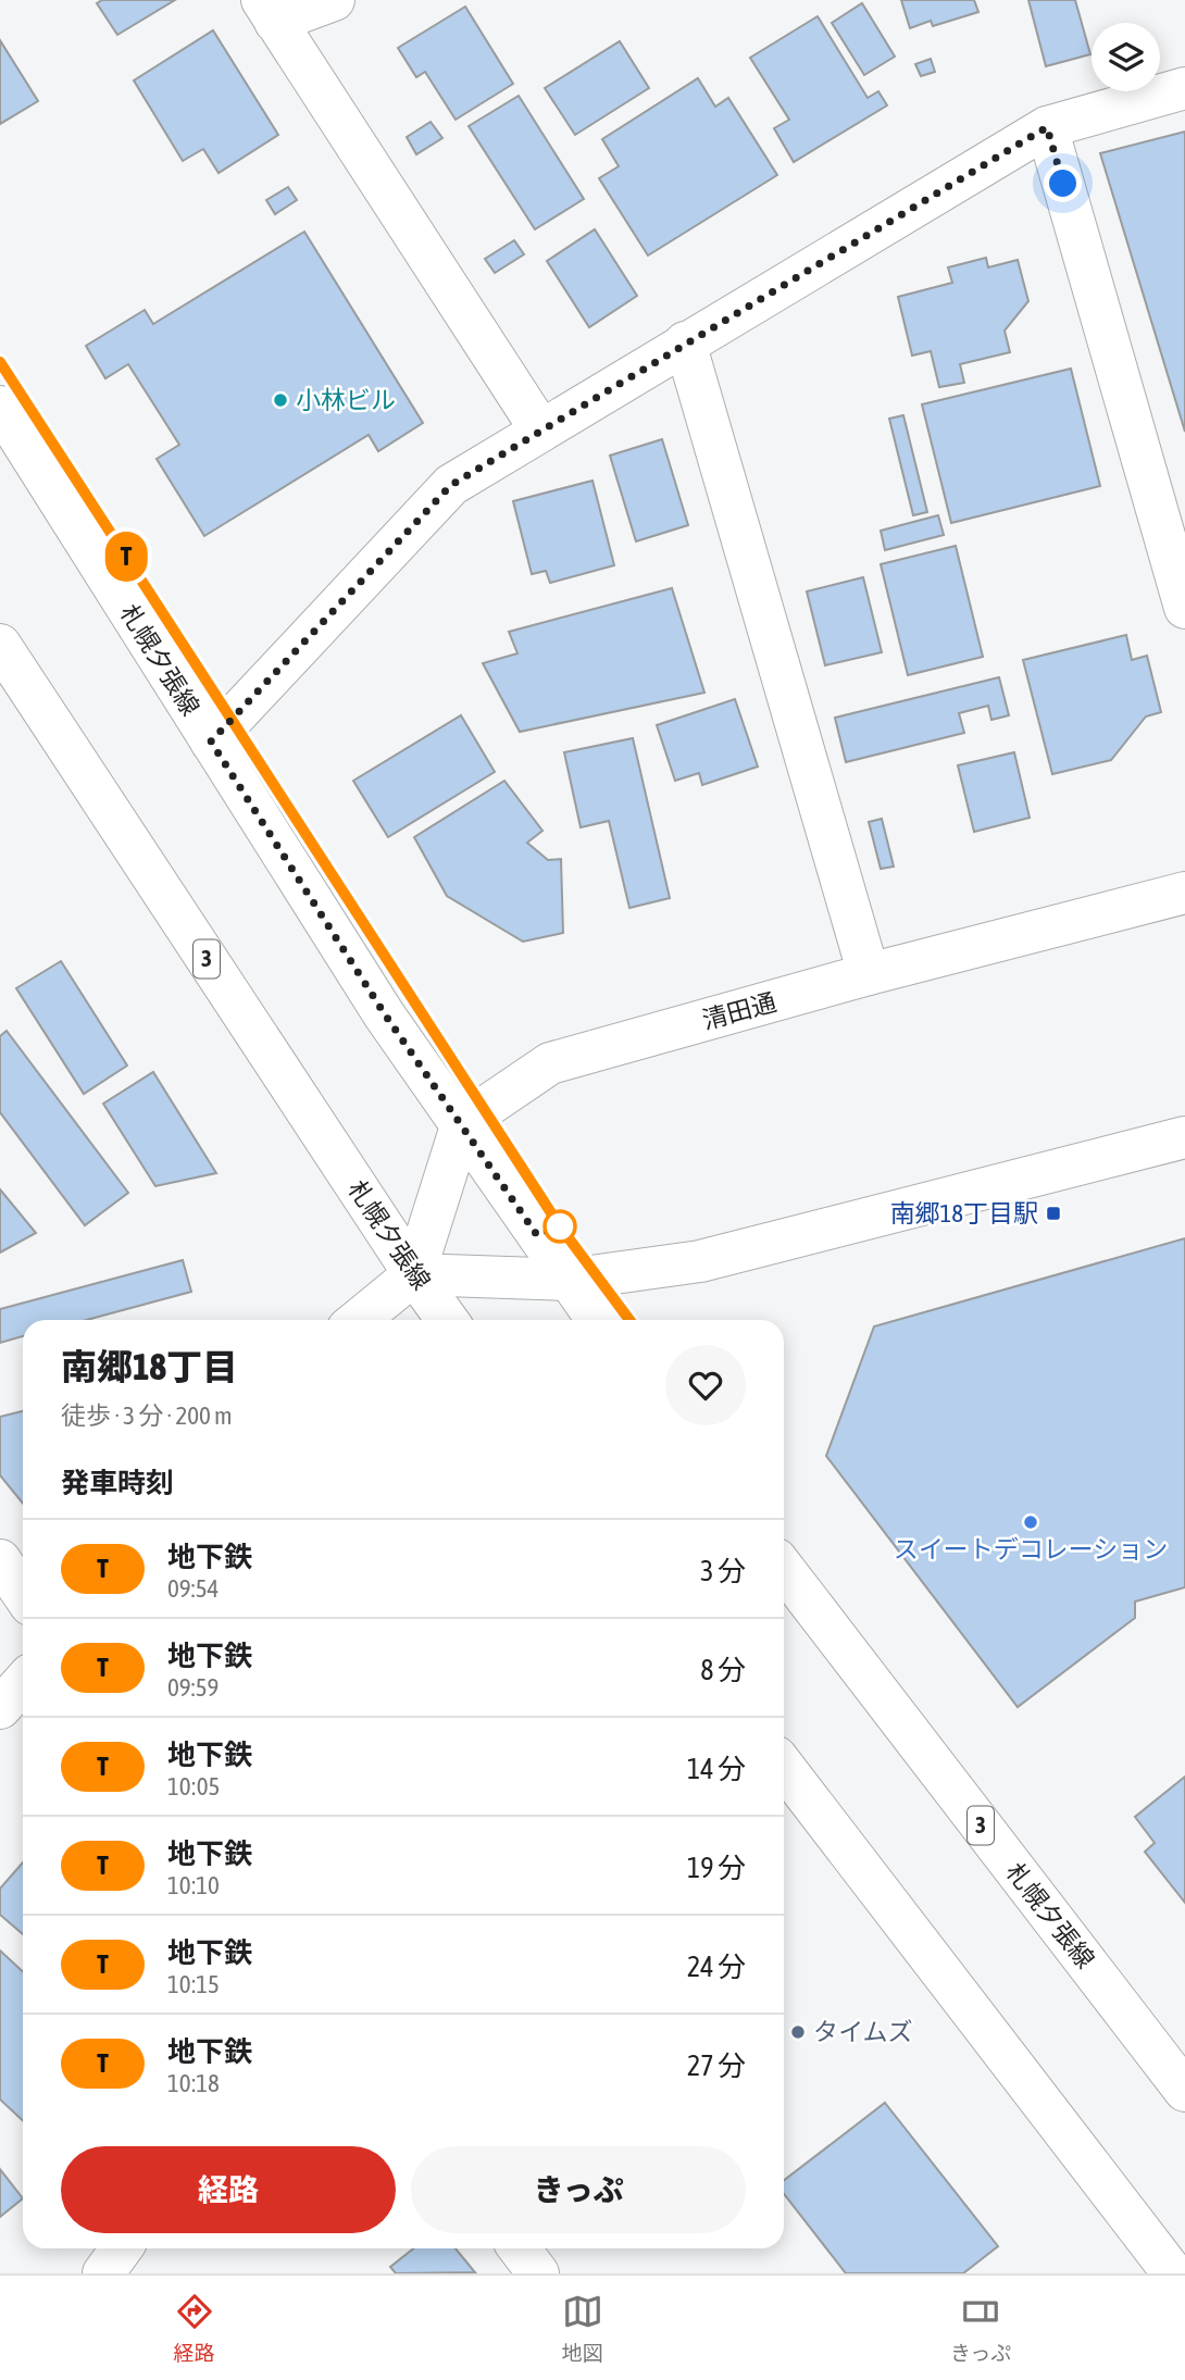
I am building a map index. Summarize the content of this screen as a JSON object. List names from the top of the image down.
{
  "streets": {
    "street": ["札幌夕張線", "3", "清田通"]
  },
  "crossings": [
    ["札幌夕張線", "清田通"]
  ],
  "places": {
    "other": ["小林ビル", "スイートデコレーション", "タイムズ"],
    "transit": ["南郷18丁目駅"]
  },
  "lines": ["metro line T"],
  "page": {
    "on_map": "T",
    "heading": [
      ["南郷18丁目", "徒歩 · 3 分 · 200 m"],
      "発車時刻"
    ],
    "list": [
      {
        "mark": "T",
        "name": "地下鉄",
        "note": "09:54",
        "value": "3 分"
      },
      {
        "mark": "T",
        "name": "地下鉄",
        "note": "09:59",
        "value": "8 分"
      },
      {
        "mark": "T",
        "name": "地下鉄",
        "note": "10:05",
        "value": "14 分"
      },
      {
        "mark": "T",
        "name": "地下鉄",
        "note": "10:10",
        "value": "19 分"
      },
      {
        "mark": "T",
        "name": "地下鉄",
        "note": "10:15",
        "value": "24 分"
      },
      {
        "mark": "T",
        "name": "地下鉄",
        "note": "10:18",
        "value": "27 分"
      }
    ],
    "buttons": ["経路", "きっぷ"],
    "tabs": ["経路", "地図", "きっぷ"]
  }
}
